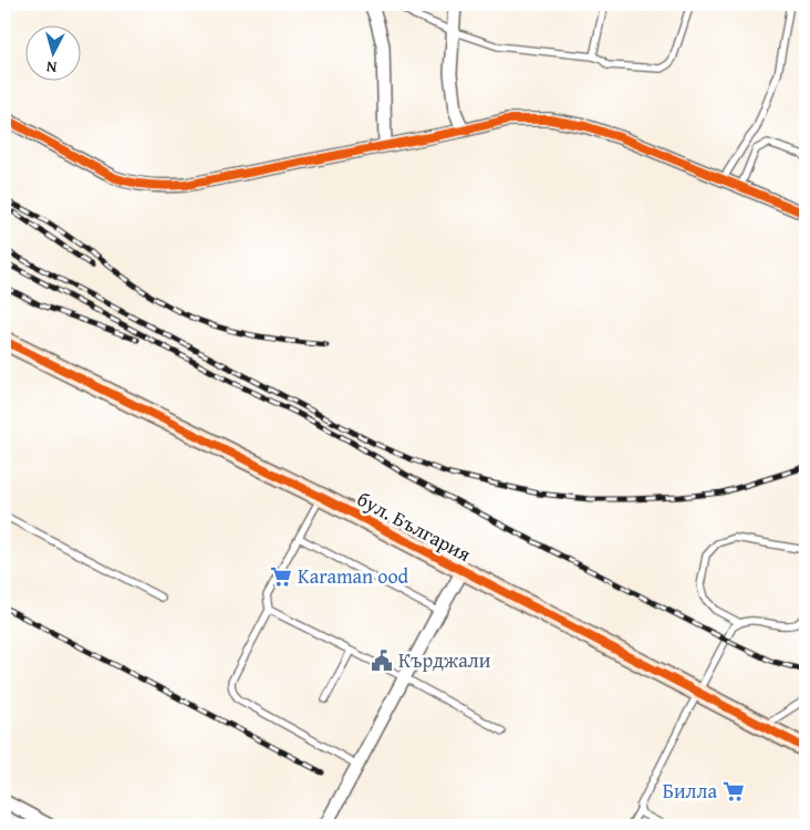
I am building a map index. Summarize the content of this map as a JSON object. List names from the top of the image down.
{
  "streets": {
    "street": ["бул. България"]
  },
  "places": {
    "supermarket": ["Karaman ood", "Билла"],
    "public building": ["Кърджали"]
  },
  "north": "bottom"
}
